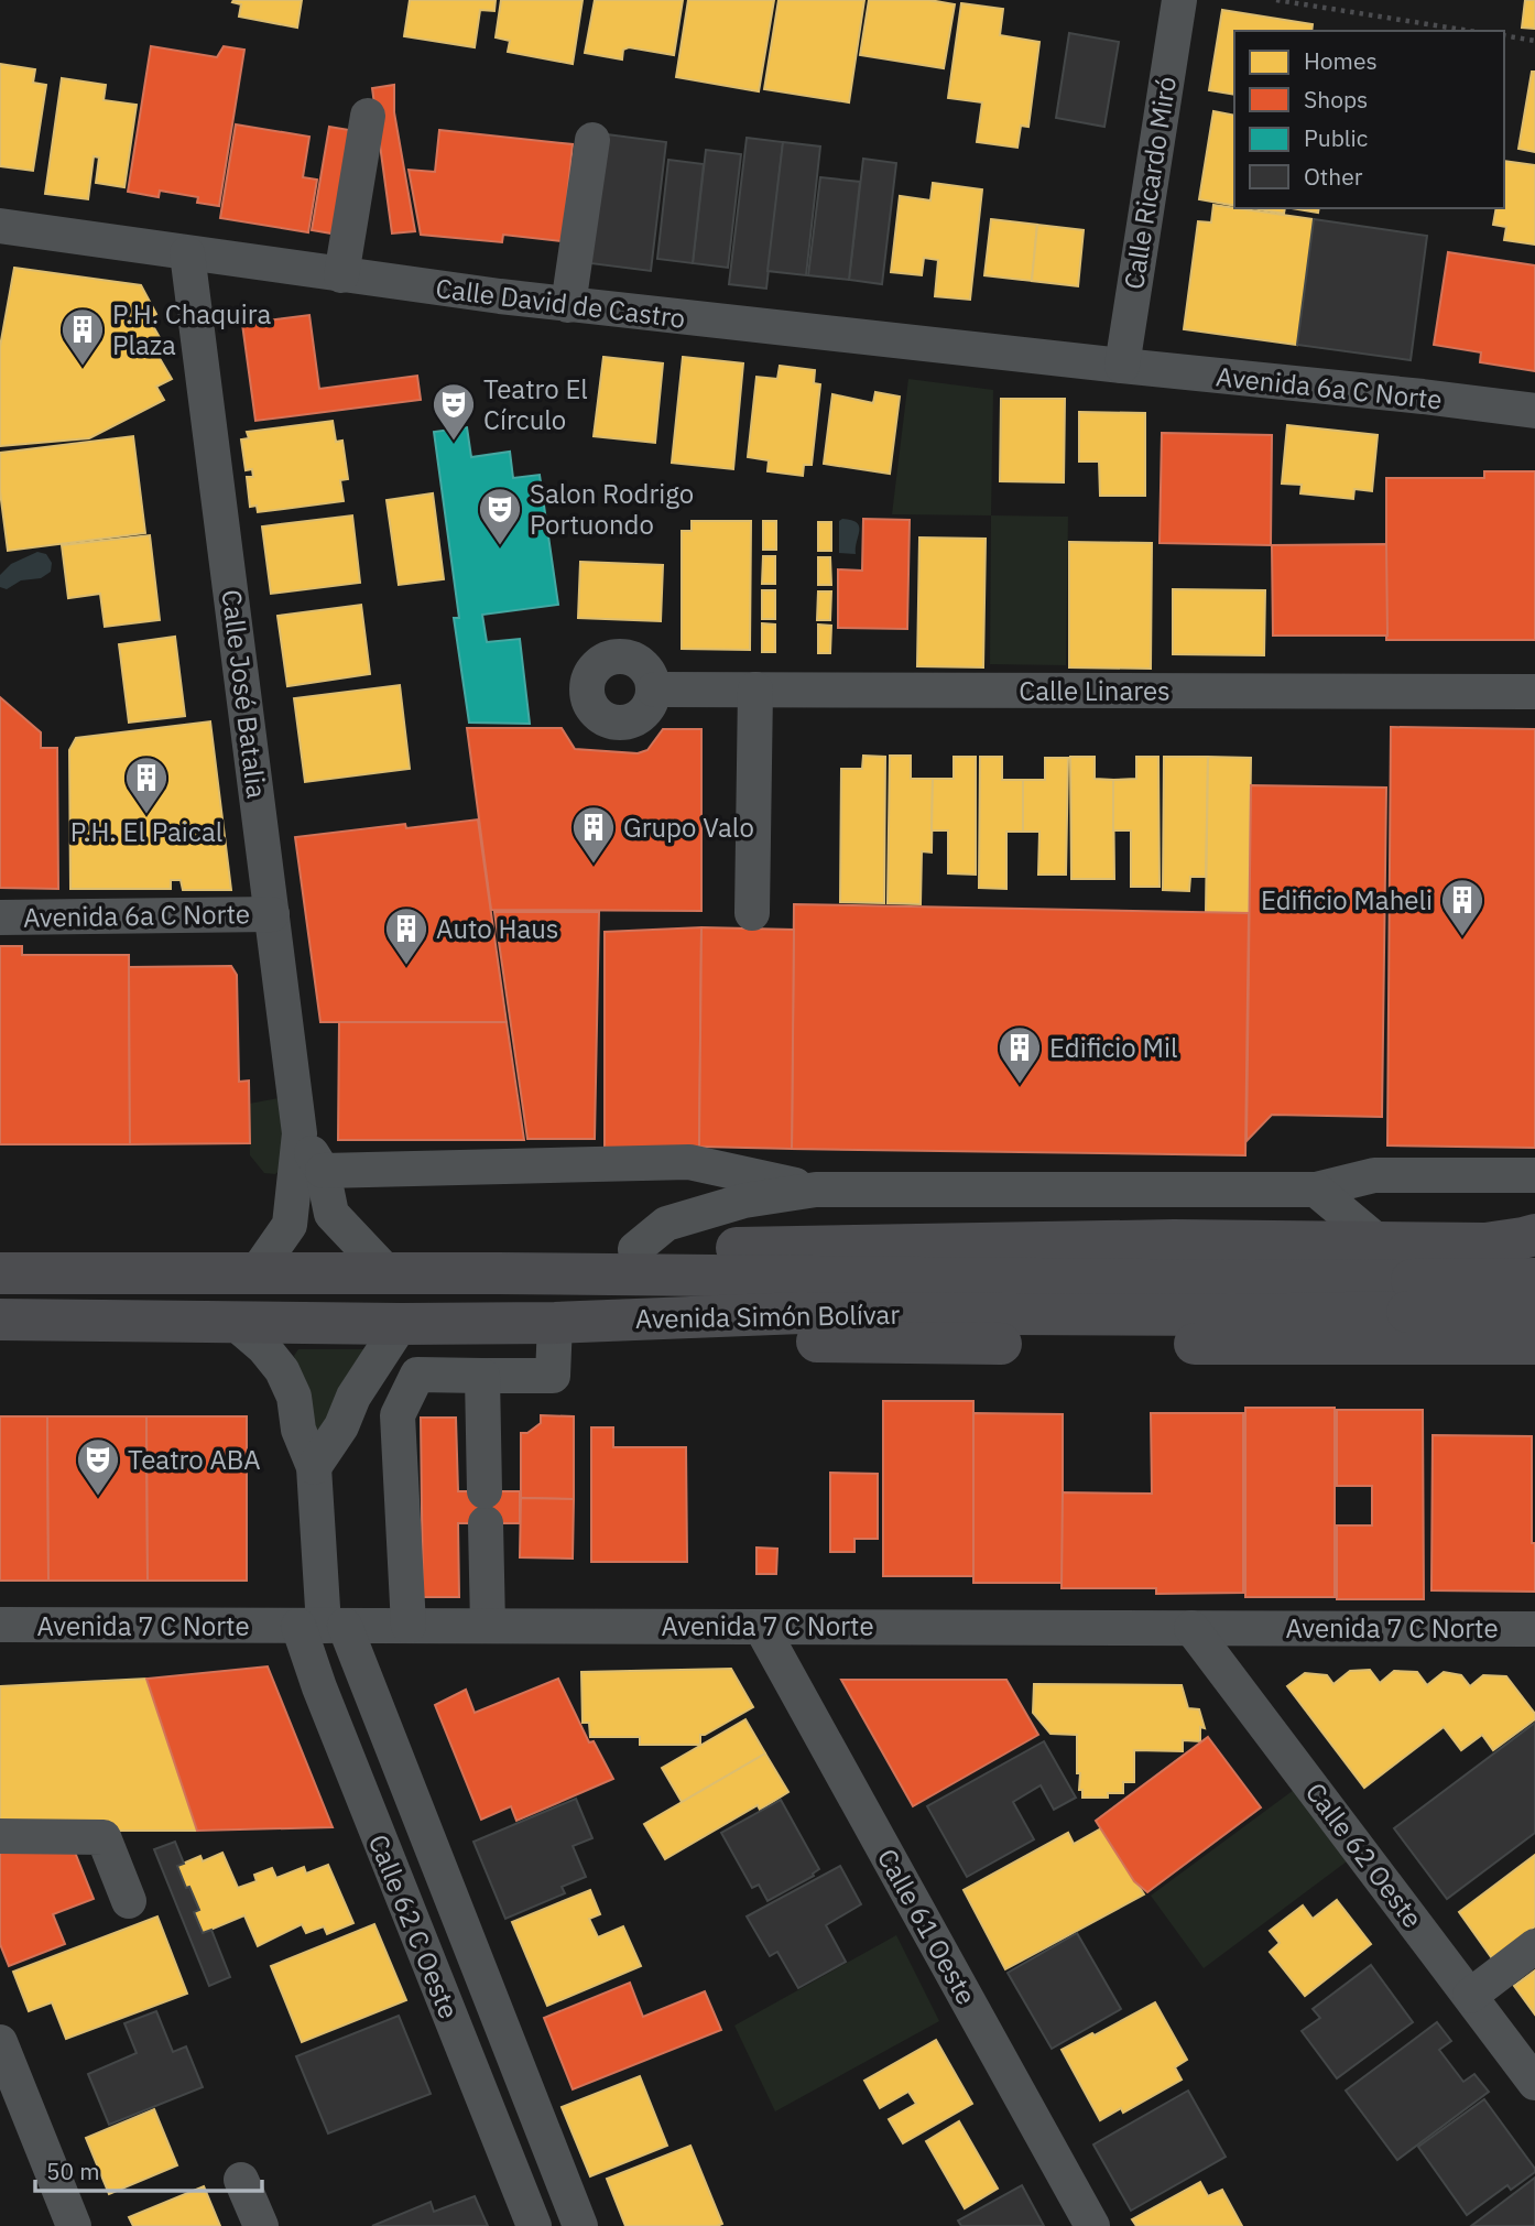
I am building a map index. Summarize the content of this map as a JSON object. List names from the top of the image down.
{
  "streets": {
    "main road": ["Avenida Simón Bolívar"],
    "street": [
      "Calle Ricardo Miró",
      "Calle David de Castro",
      "Avenida 6a C Norte",
      "Calle Linares",
      "Calle José Batalia",
      "Avenida 7 C Norte",
      "Calle 62 Oeste",
      "Calle 62 C Oeste",
      "Calle 61 Oeste"
    ]
  },
  "crossings": [
    ["Calle Ricardo Miró", "Calle David de Castro"],
    ["Calle Ricardo Miró", "Avenida 6a C Norte"],
    ["Calle David de Castro", "Avenida 6a C Norte"],
    ["Calle David de Castro", "Calle José Batalia"],
    ["Avenida 6a C Norte", "Calle José Batalia"],
    ["Calle José Batalia", "Avenida Simón Bolívar"],
    ["Avenida Simón Bolívar", "Calle 62 C Oeste"],
    ["Avenida 7 C Norte", "Calle 62 Oeste"],
    ["Avenida 7 C Norte", "Calle 62 C Oeste"],
    ["Avenida 7 C Norte", "Calle 61 Oeste"]
  ],
  "places": {
    "building": [
      "P.H. Chaquira Plaza",
      "P.H. El Paical",
      "Grupo Valo",
      "Edificio Maheli",
      "Auto Haus",
      "Edificio Mil"
    ],
    "theatre": ["Teatro El Círculo", "Salon Rodrigo Portuondo", "Teatro ABA"]
  },
  "legend": [
    "Homes",
    "Shops",
    "Public",
    "Other"
  ],
  "scale_bar": "50 m"
}
